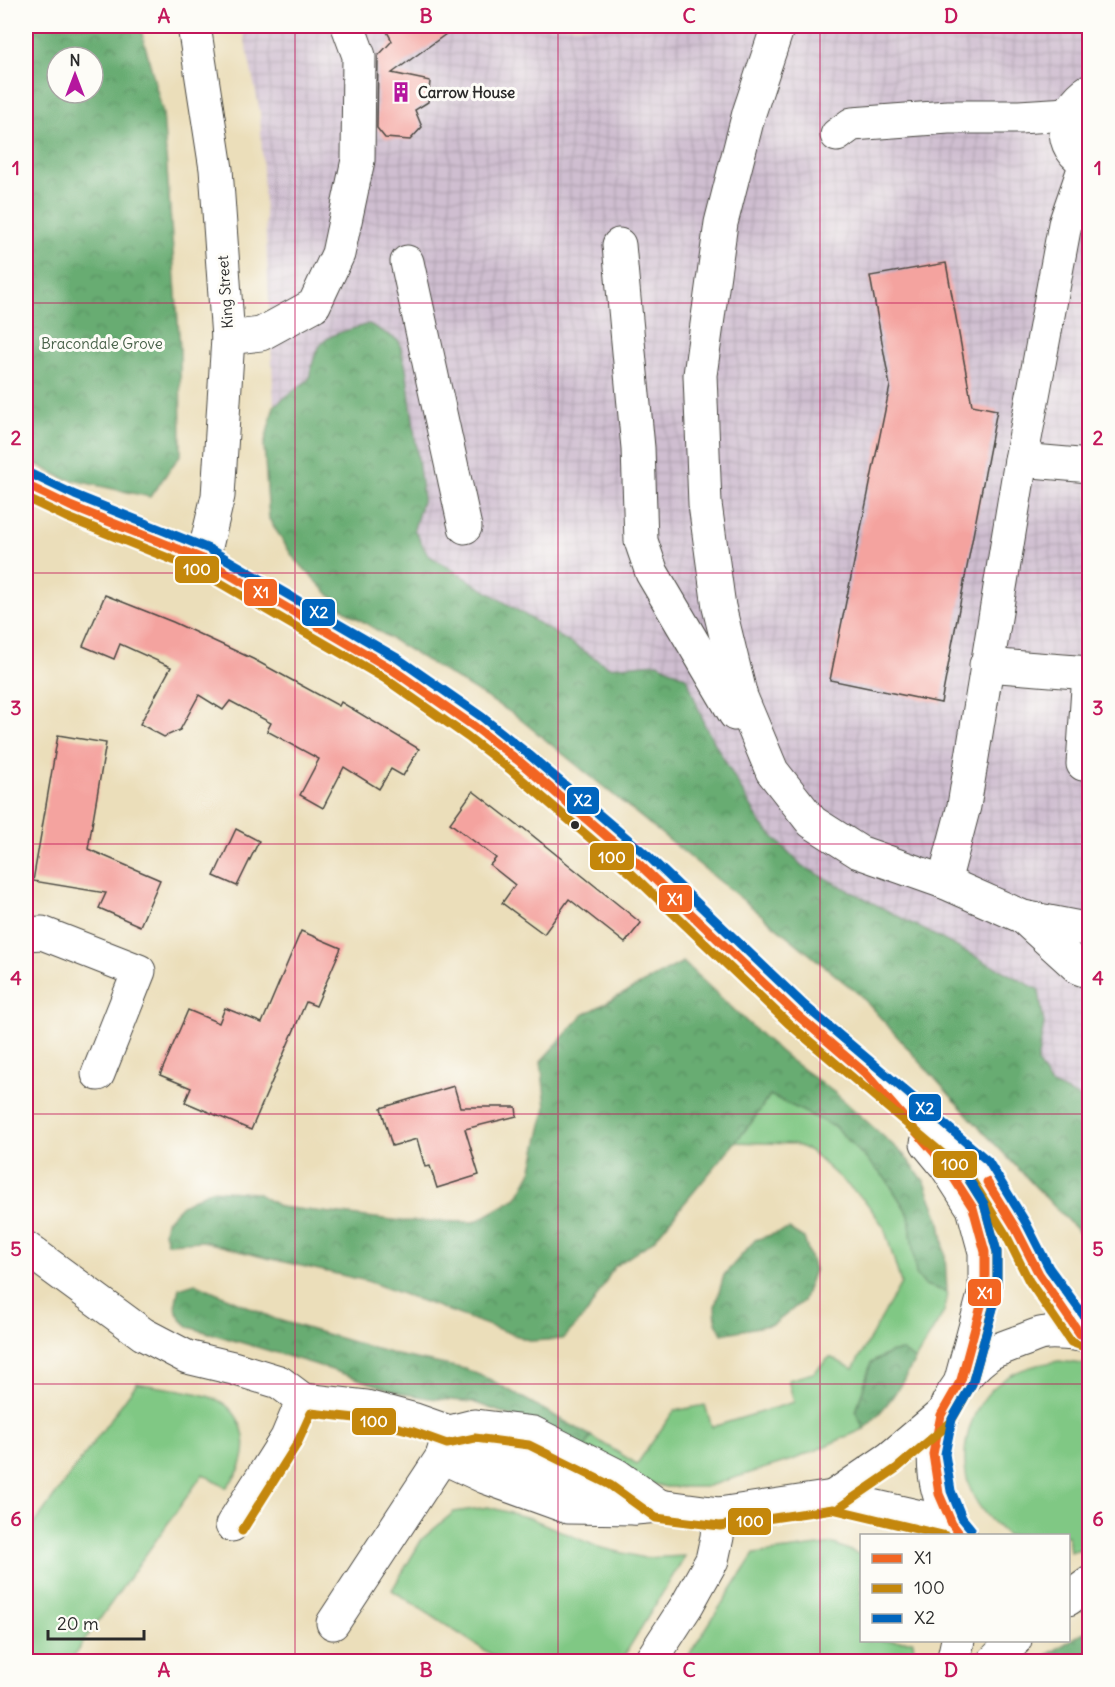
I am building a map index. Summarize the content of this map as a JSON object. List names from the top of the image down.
{
  "streets": {
    "main road": ["King Street"]
  },
  "parks": ["Bracondale Grove"],
  "places": {
    "building": ["Carrow House"]
  },
  "lines": ["transit line X2", "transit line X1", "transit line 100"],
  "legend": ["X1", "100", "X2"],
  "scale_bar": "20 m",
  "north": "top",
  "grid": {
    "columns": [
      "A",
      "B",
      "C",
      "D"
    ],
    "rows": [
      "1",
      "2",
      "3",
      "4",
      "5",
      "6"
    ]
  }
}
